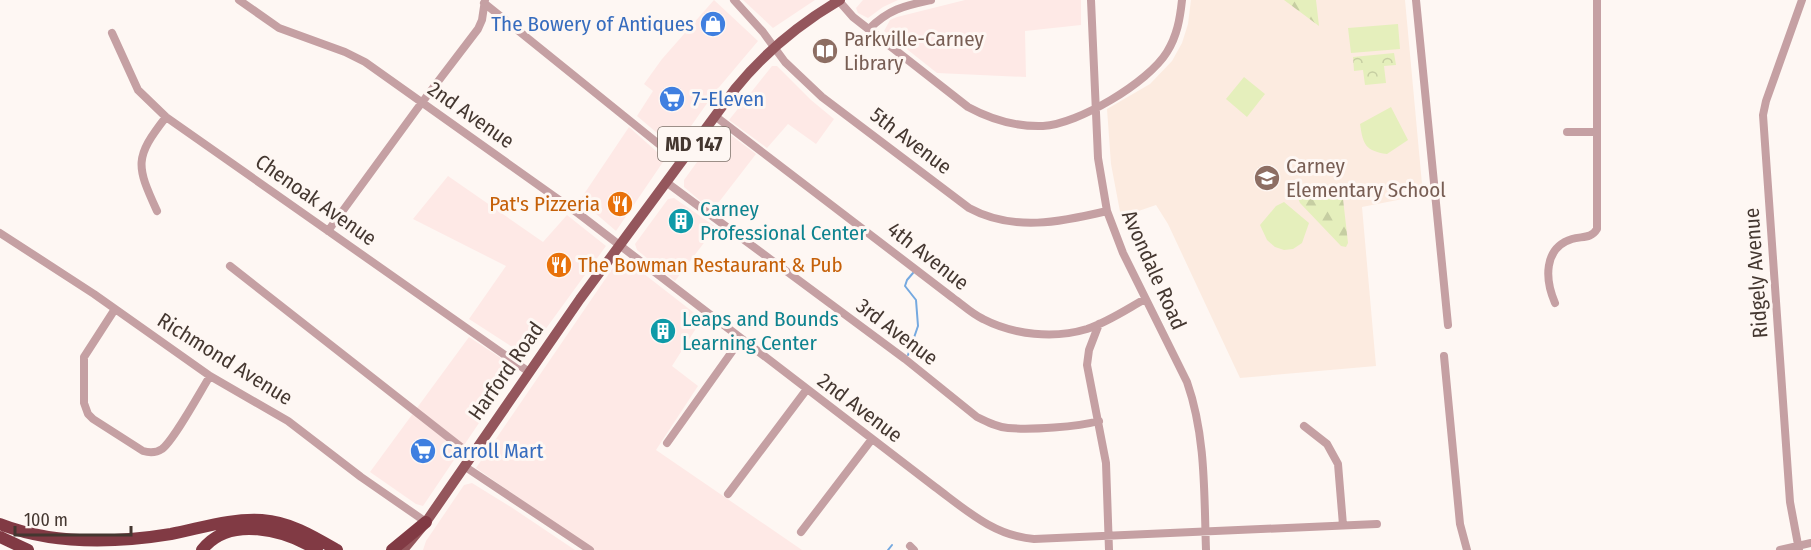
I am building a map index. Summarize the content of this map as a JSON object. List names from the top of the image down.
{
  "streets": {
    "main road": ["MD 147", "Harford Road"],
    "street": [
      "2nd Avenue",
      "5th Avenue",
      "Chenoak Avenue",
      "4th Avenue",
      "Avondale Road",
      "Ridgely Avenue",
      "3rd Avenue",
      "Richmond Avenue"
    ]
  },
  "crossings": [
    ["2nd Avenue", "MD 147"],
    ["2nd Avenue", "Avondale Road"],
    ["2nd Avenue", "Harford Road"],
    ["5th Avenue", "MD 147"],
    ["5th Avenue", "Avondale Road"],
    ["MD 147", "4th Avenue"],
    ["MD 147", "3rd Avenue"],
    ["MD 147", "Harford Road"],
    ["Chenoak Avenue", "Harford Road"],
    ["4th Avenue", "Avondale Road"],
    ["Richmond Avenue", "Harford Road"]
  ],
  "places": {
    "shop": ["The Bowery of Antiques"],
    "library": ["Parkville-Carney Library"],
    "supermarket": ["7-Eleven", "Carroll Mart"],
    "school or university": ["Carney Elementary School"],
    "restaurant": ["Pat's Pizzeria", "The Bowman Restaurant & Pub"],
    "building": ["Carney Professional Center", "Leaps and Bounds Learning Center"]
  },
  "scale_bar": "100 m"
}
